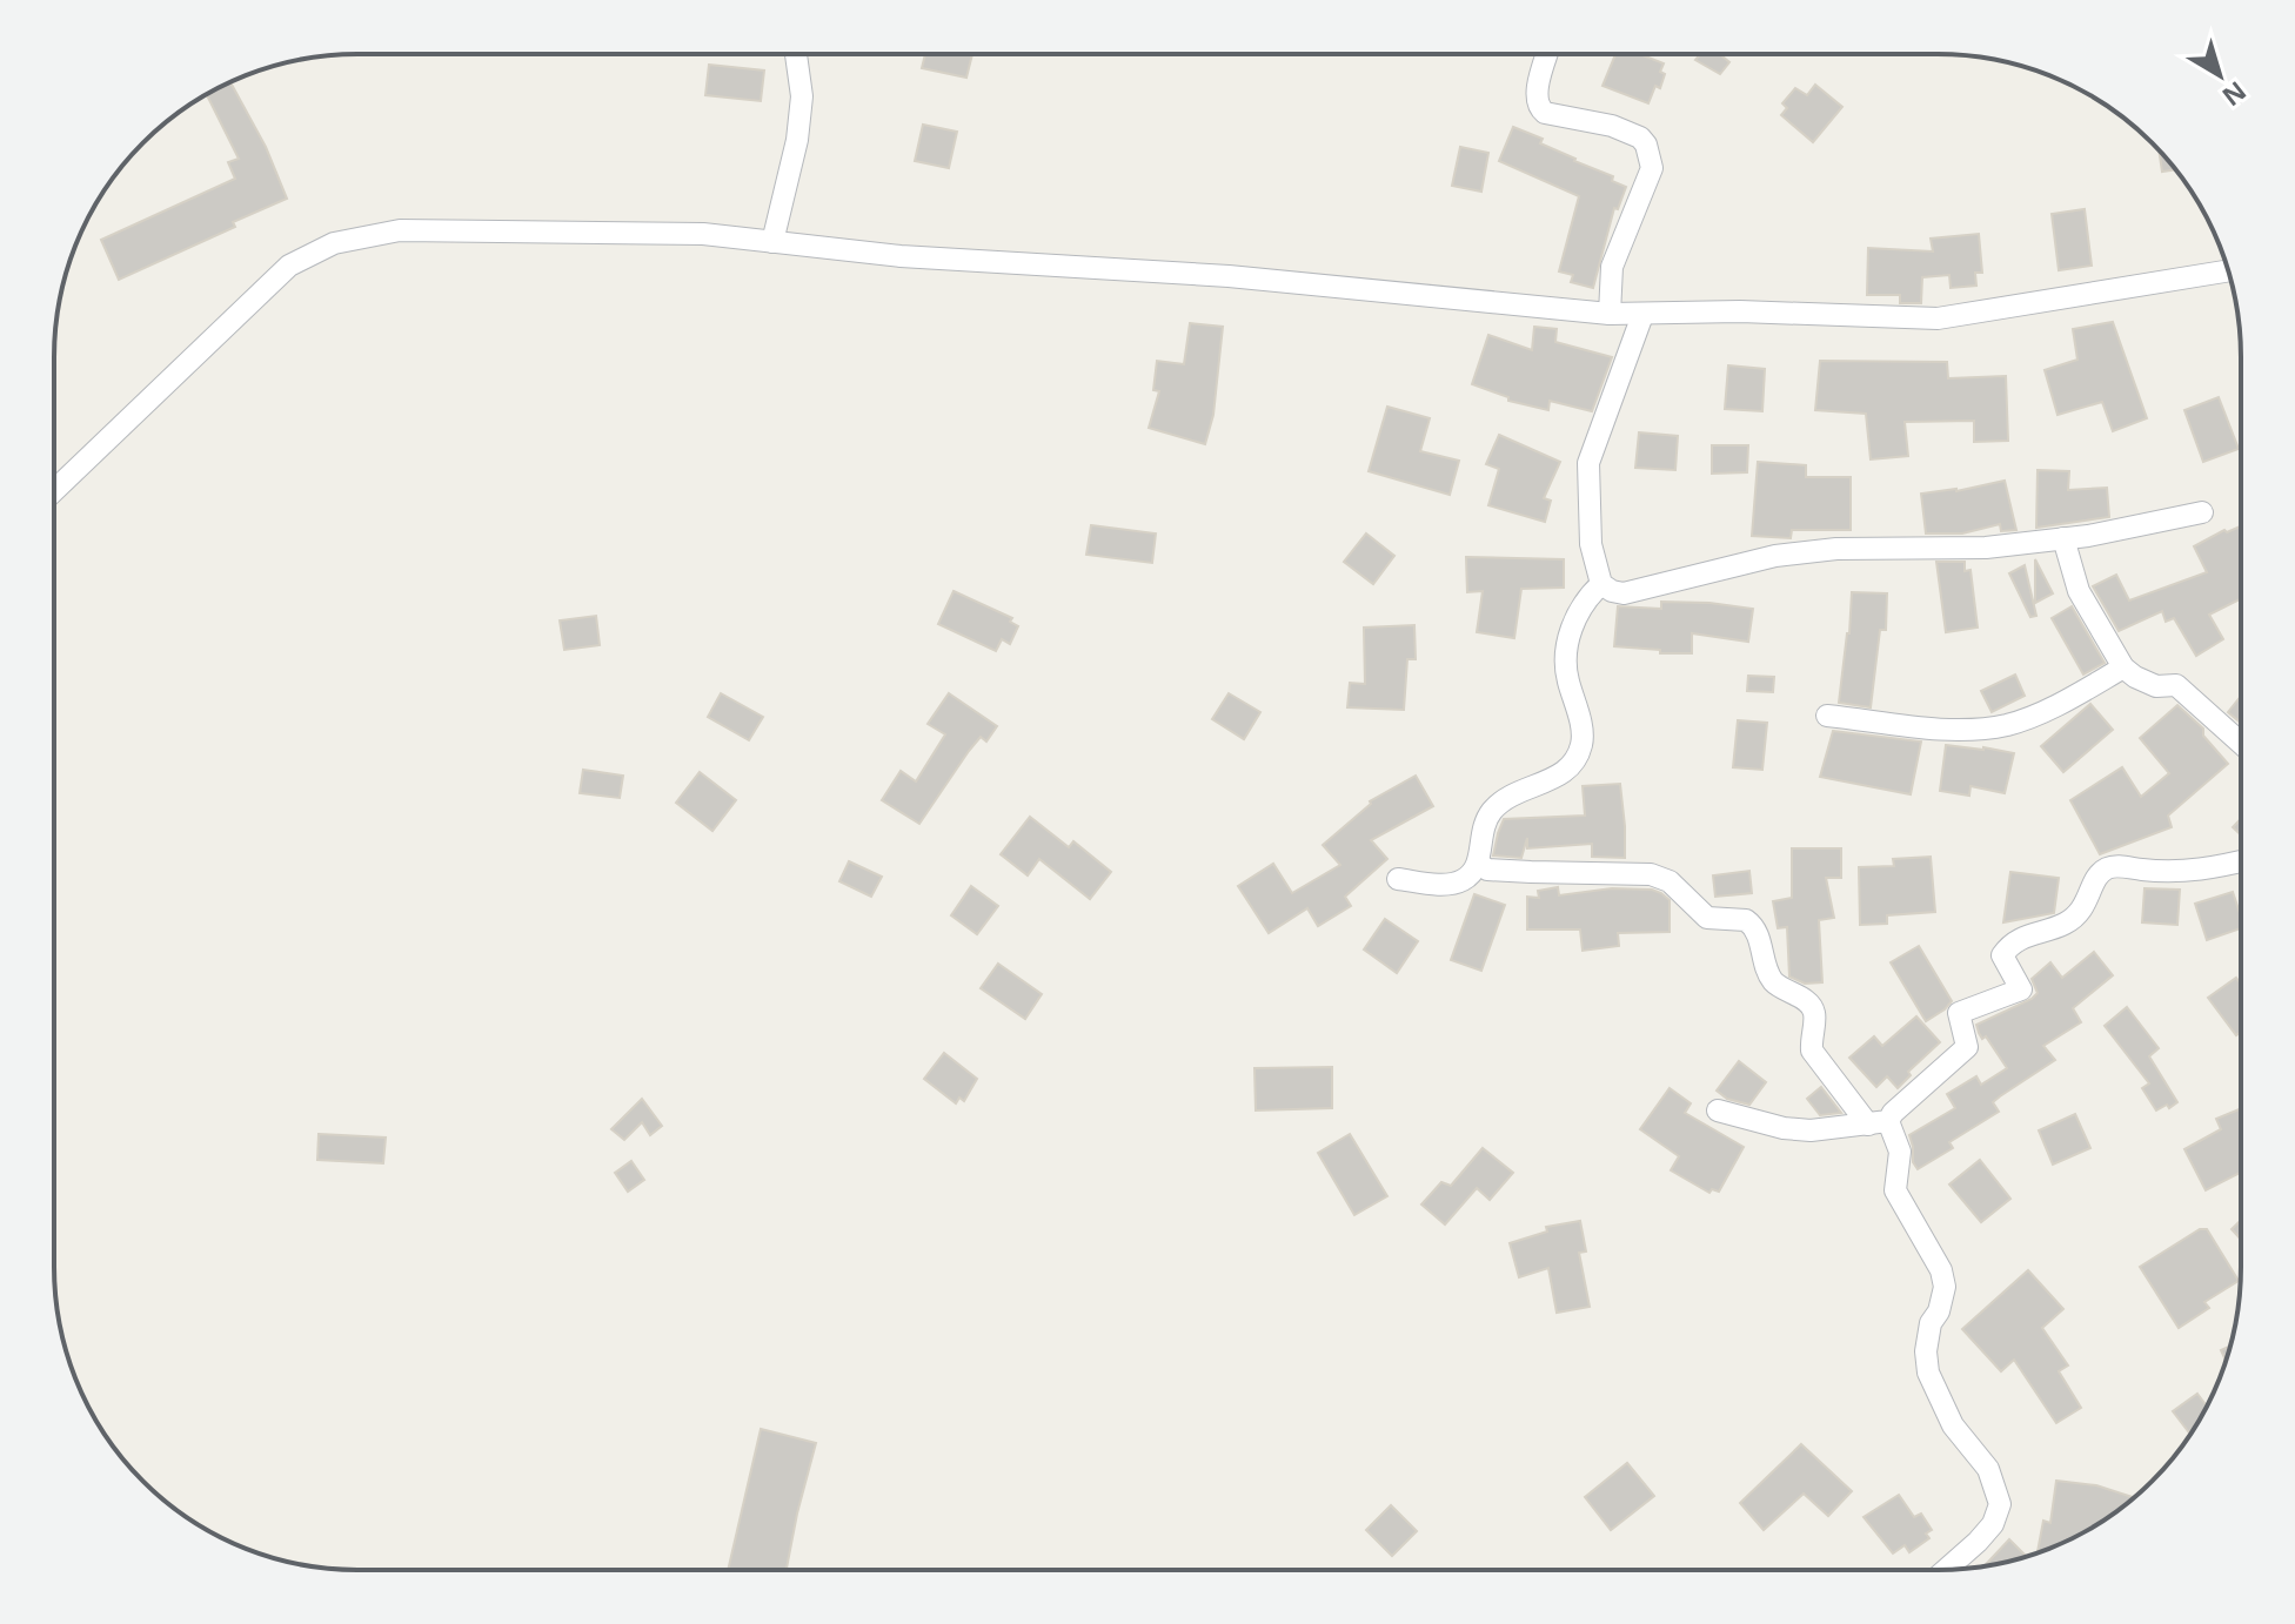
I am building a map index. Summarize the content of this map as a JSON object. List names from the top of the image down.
{
  "north": "bottom right"
}
